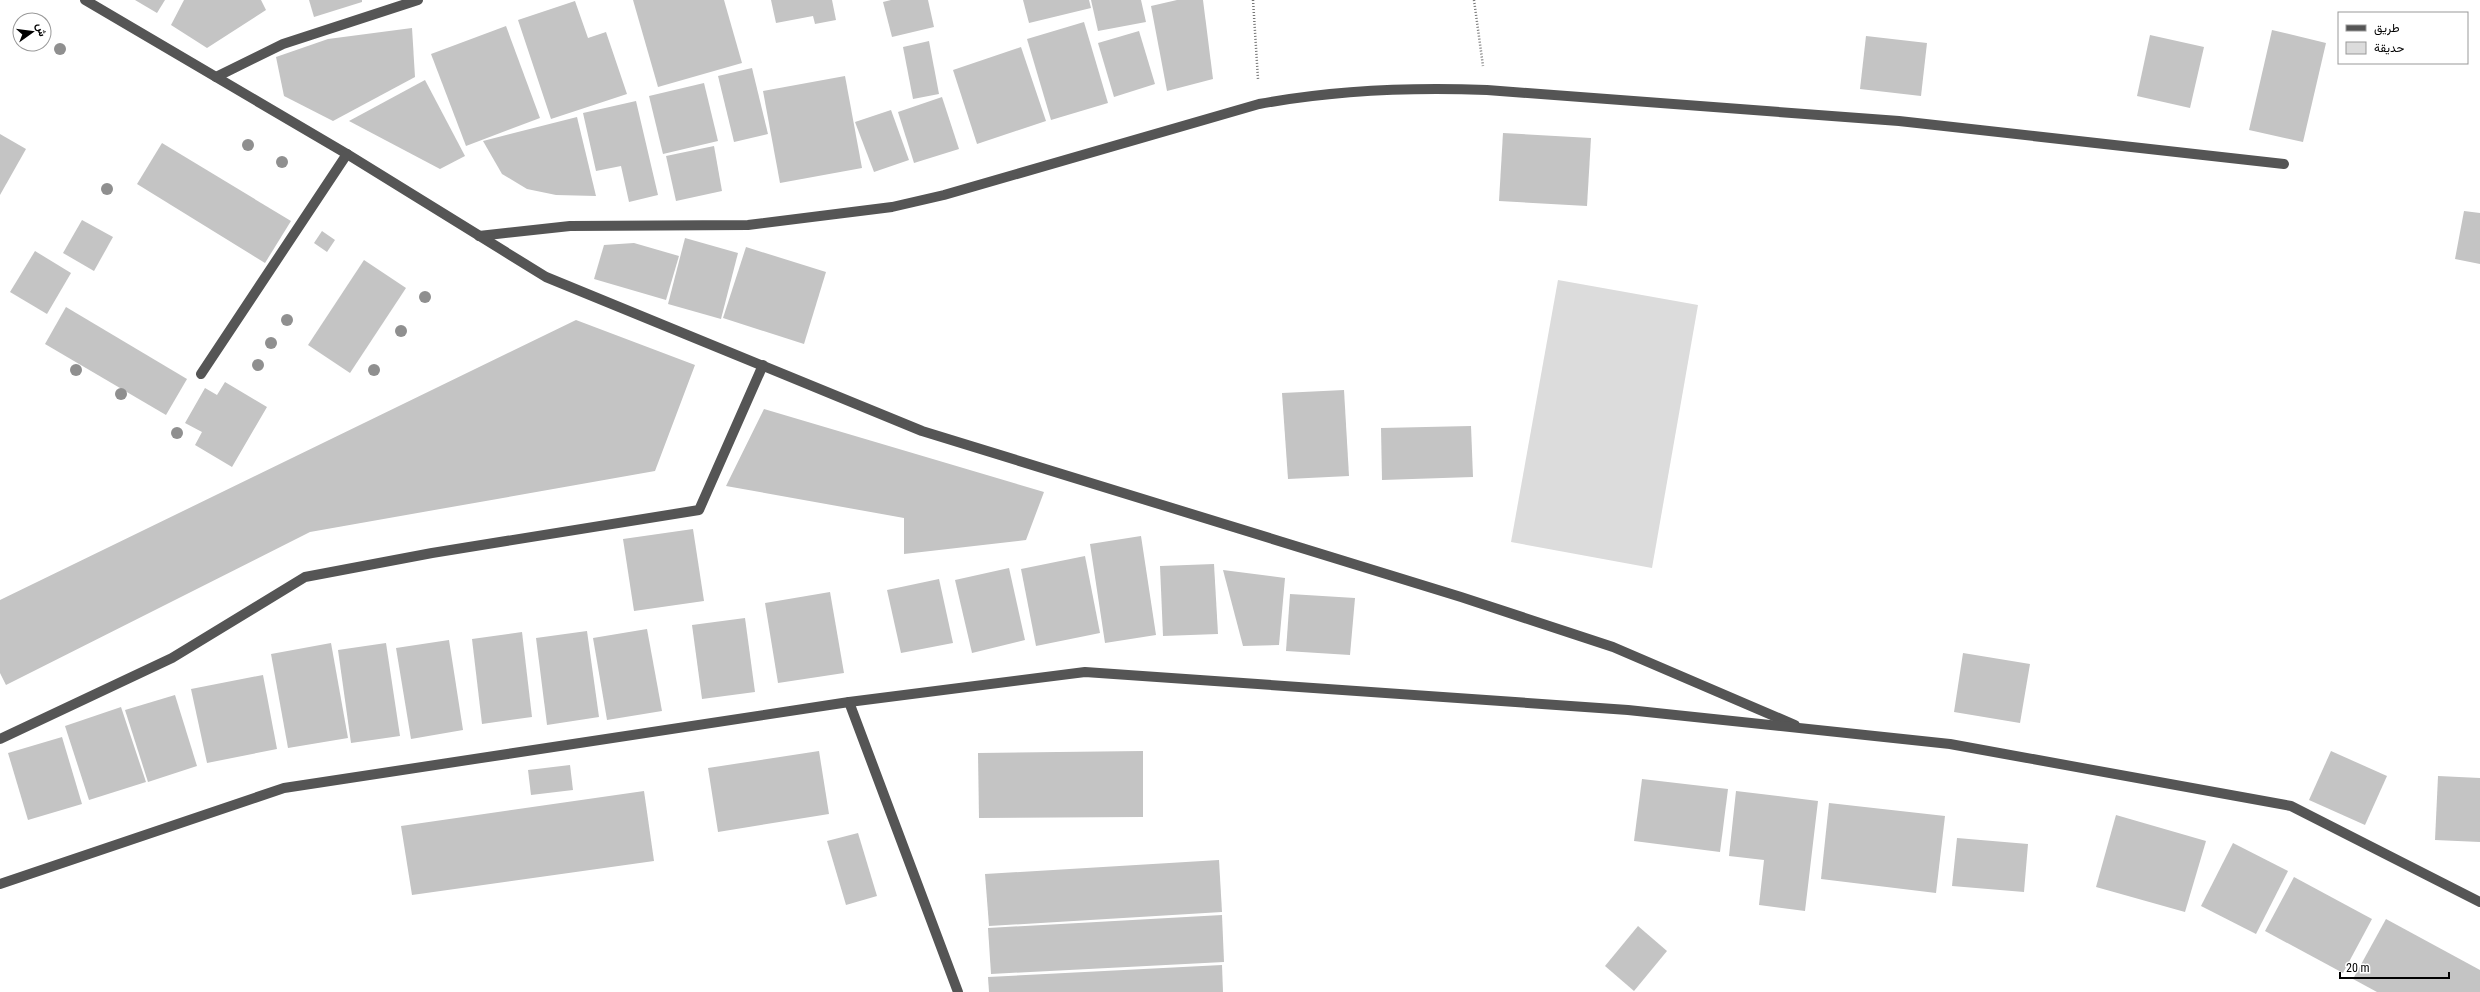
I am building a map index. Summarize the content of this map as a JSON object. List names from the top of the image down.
{
  "legend": ["طريق", "حديقة"],
  "scale_bar": "20 m",
  "north": "right"
}
